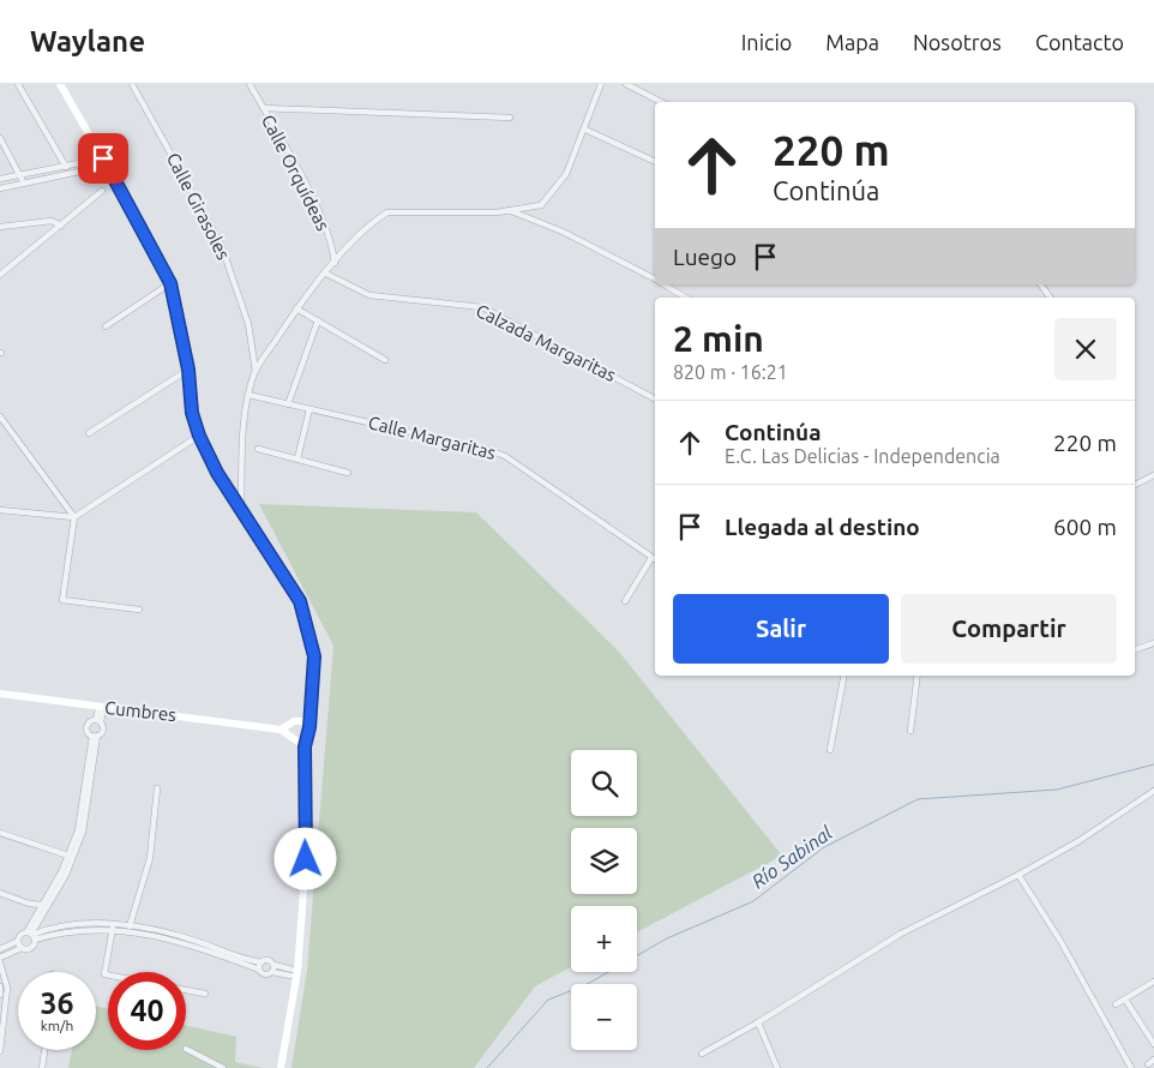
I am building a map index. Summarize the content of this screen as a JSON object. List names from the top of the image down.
{
  "streets": {
    "street": [
      "Calle Orquídeas",
      "Calle Girasoles",
      "Calzada Margaritas",
      "Calle Margaritas",
      "Cumbres"
    ]
  },
  "water": ["Río Sabinal"],
  "page": {
    "header": "Waylane",
    "nav": [
      "Inicio",
      "Mapa",
      "Nosotros",
      "Contacto"
    ],
    "turn": ["220 m", "Continúa"],
    "then": "Luego",
    "heading": ["2 min", "820 m · 16:21"],
    "list": [
      {
        "name": "Continúa",
        "note": "E.C. Las Delicias - Independencia",
        "value": "220 m"
      },
      {
        "name": "Llegada al destino",
        "value": "600 m"
      }
    ],
    "buttons": ["Salir", "Compartir"],
    "map_buttons": ["+", "−"],
    "speed": "36 km/h",
    "limit": "40"
  }
}
